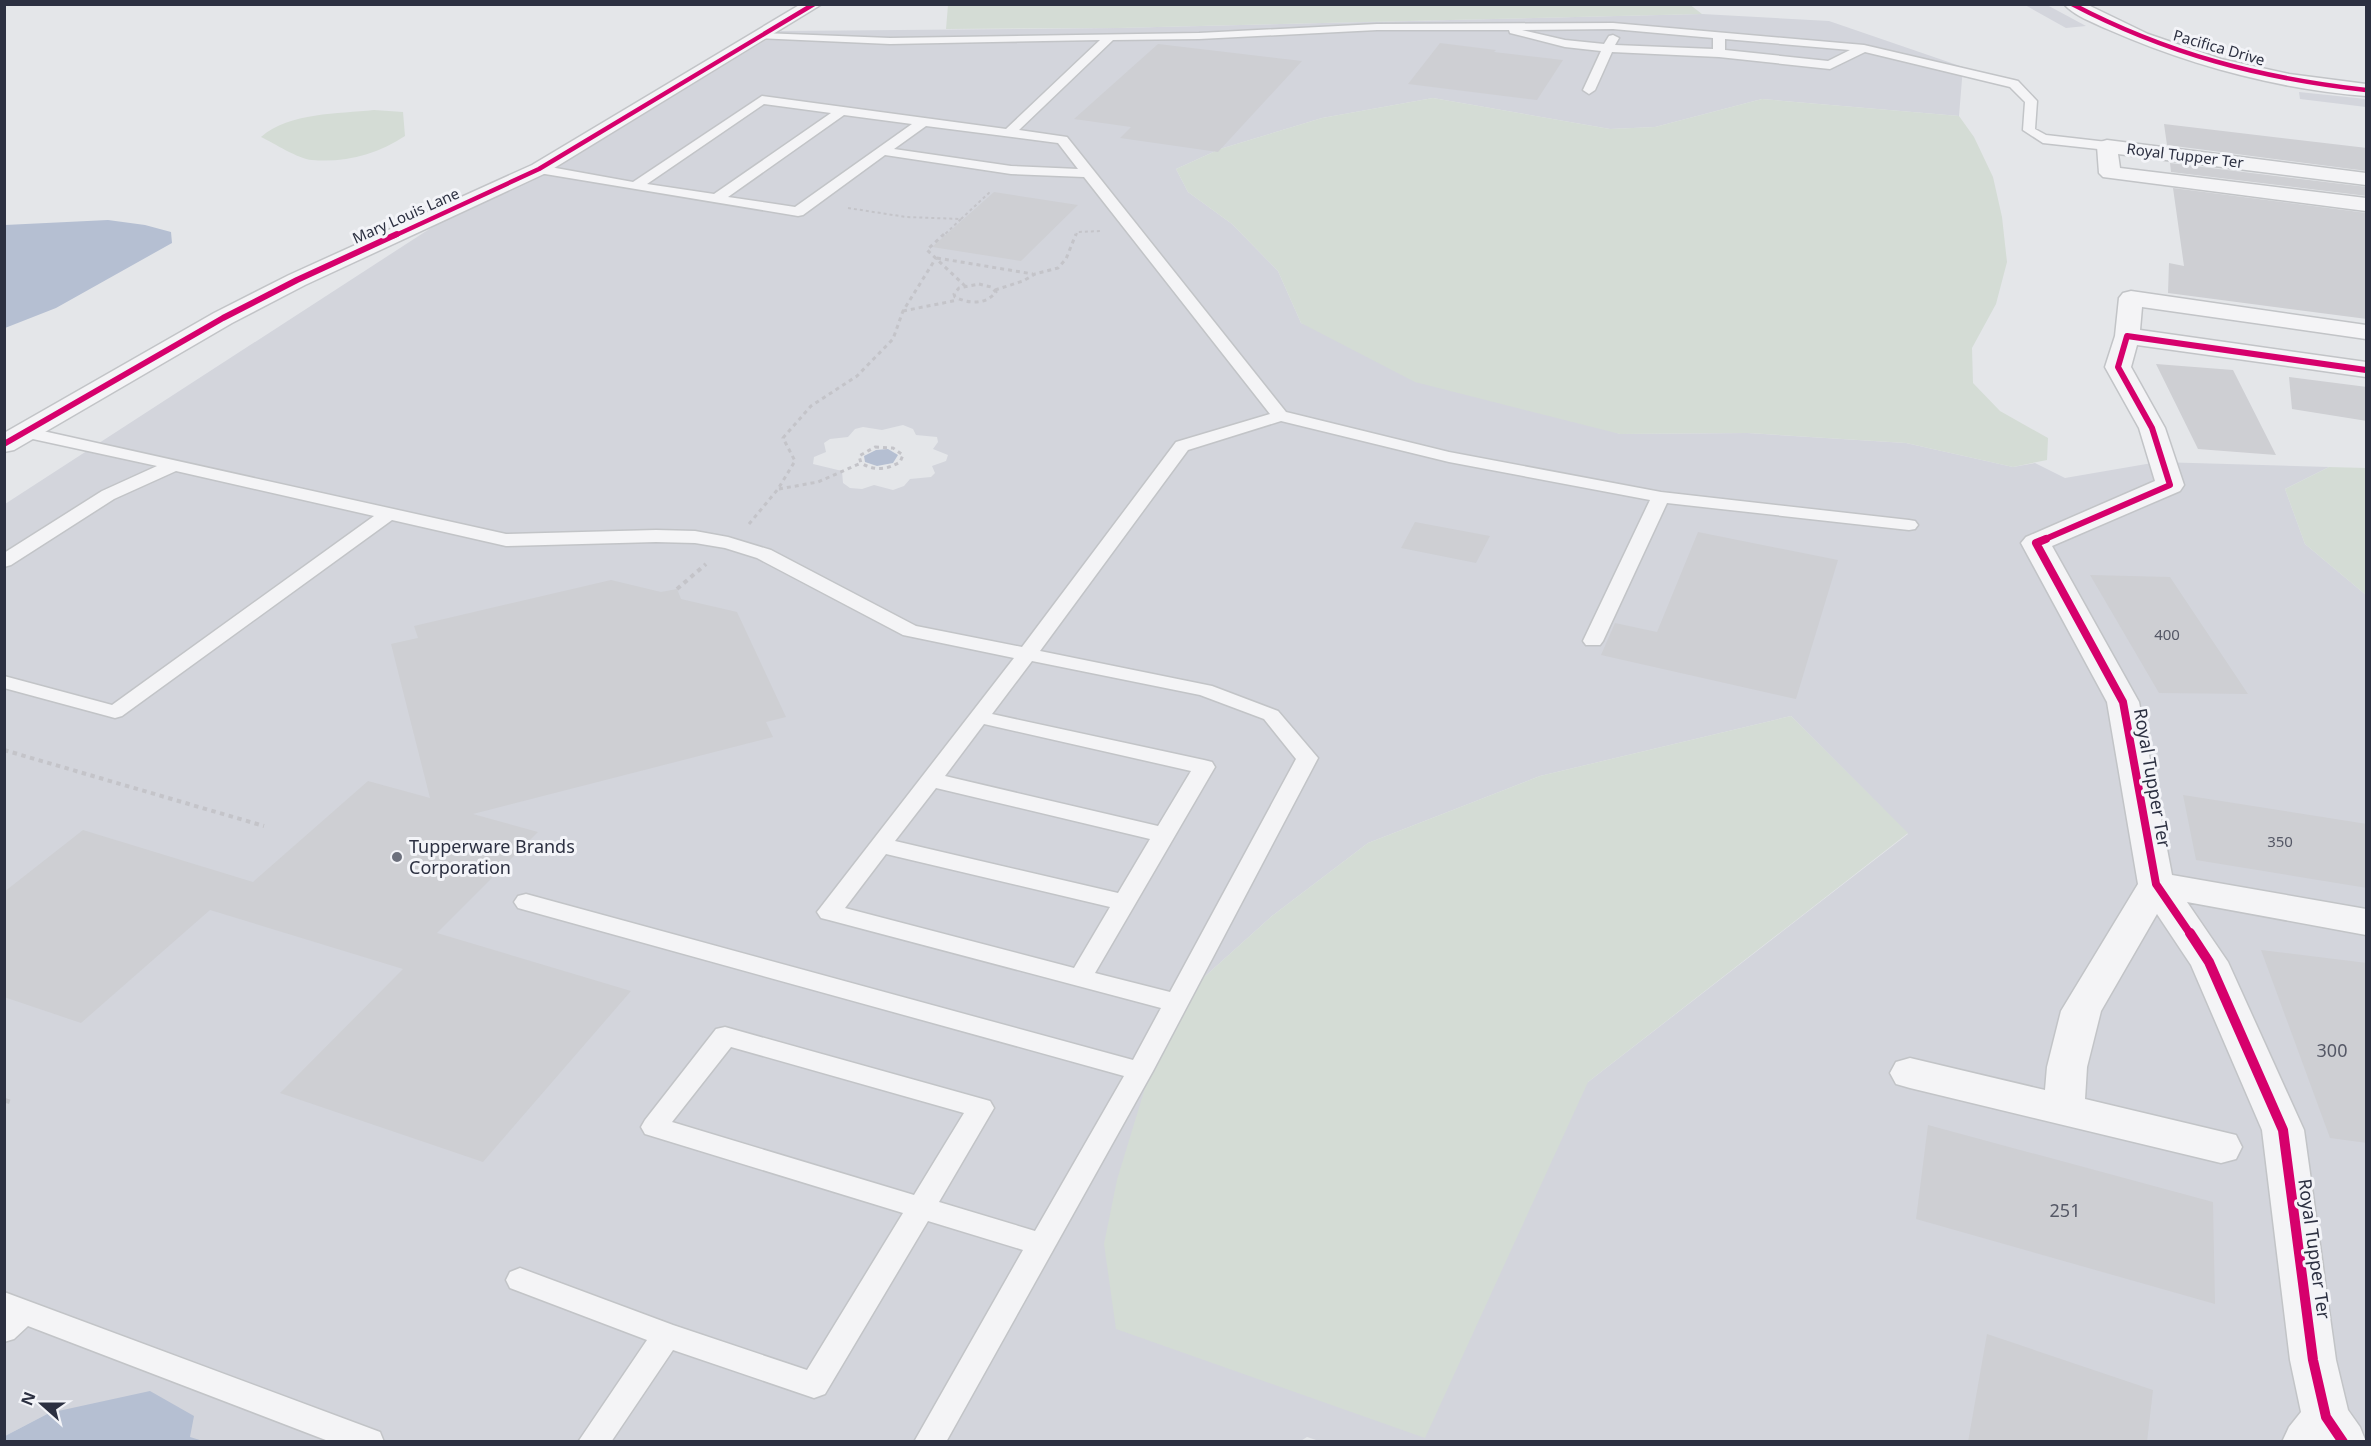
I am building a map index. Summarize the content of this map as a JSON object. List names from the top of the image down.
{
  "streets": {
    "street": ["Pacifica Drive", "Royal Tupper Ter", "Mary Louis Lane"]
  },
  "places": ["Tupperware Brands Corporation"],
  "house_numbers": [
    "400",
    "350",
    "300",
    "251"
  ],
  "north": "left"
}
